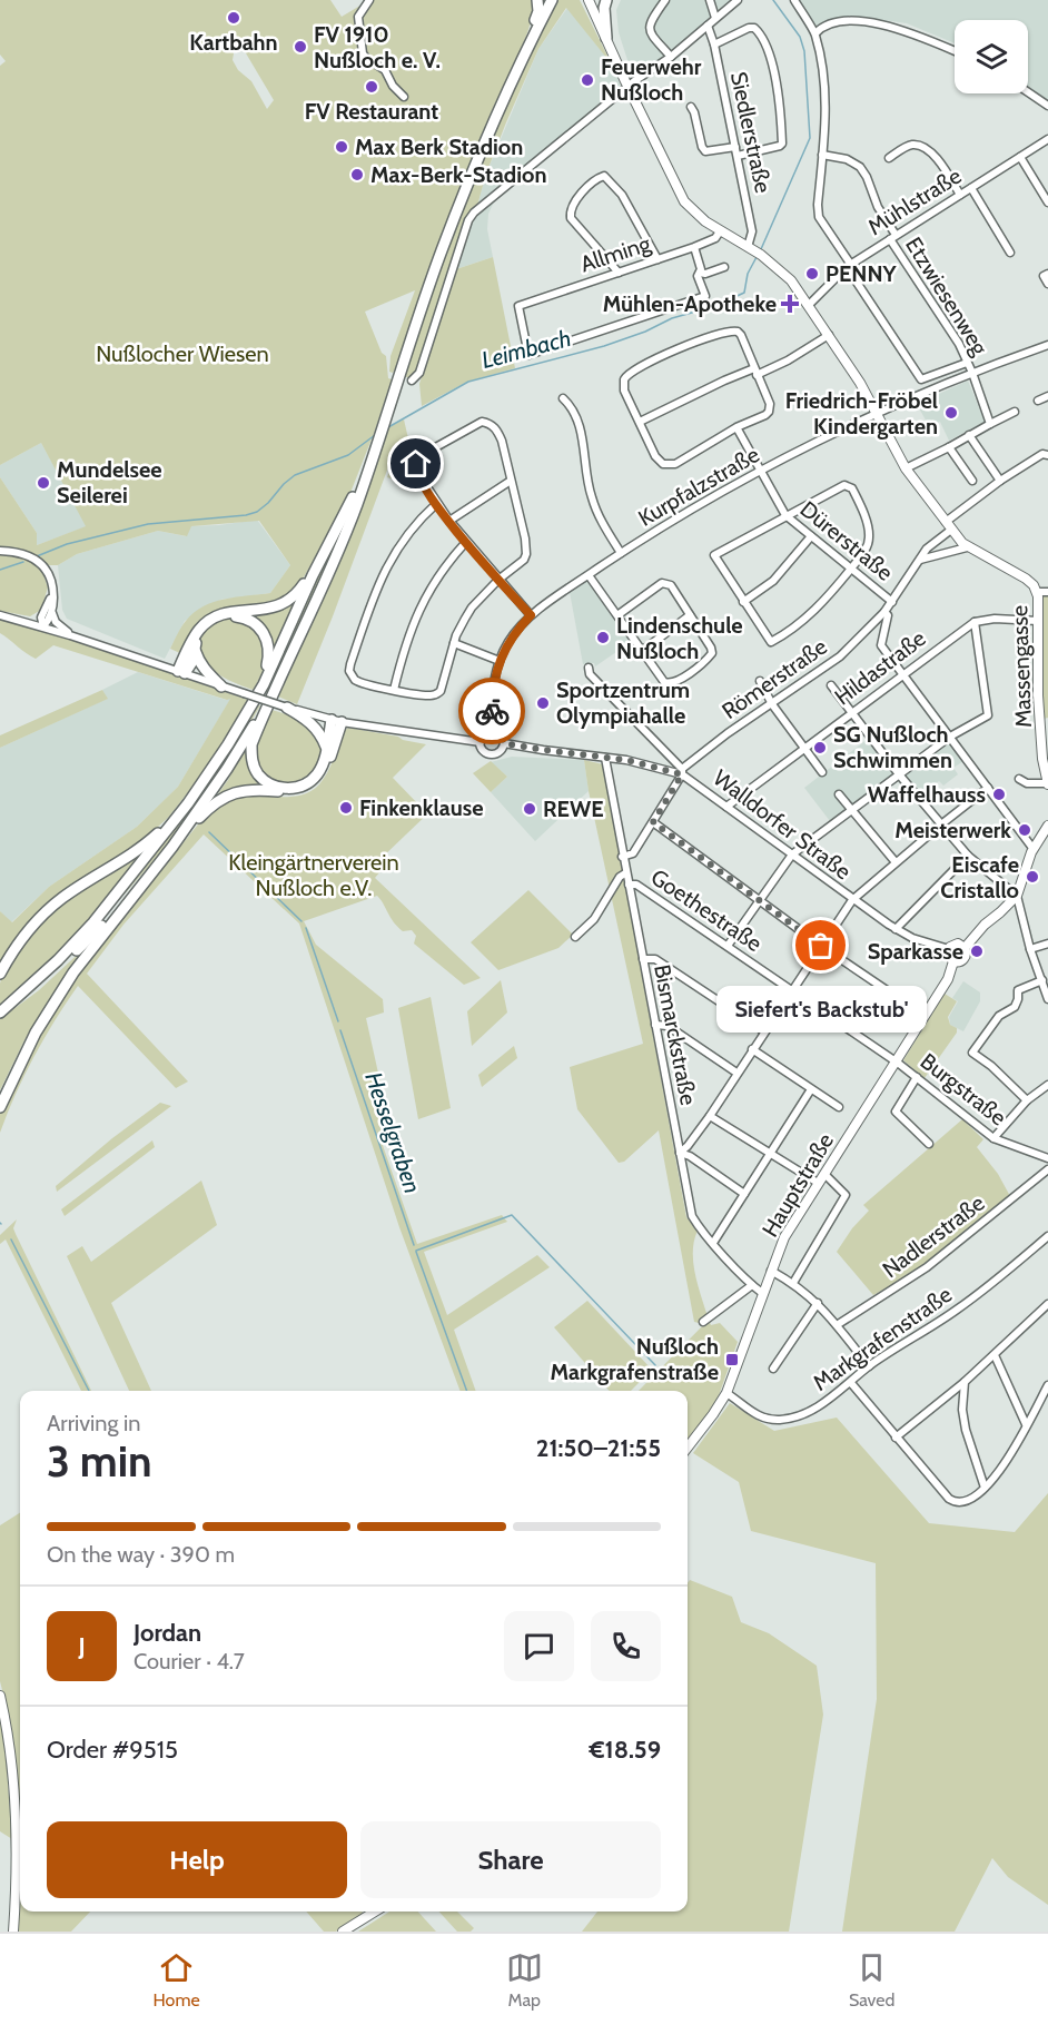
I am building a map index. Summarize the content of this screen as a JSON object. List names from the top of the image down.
{
  "streets": {
    "main road": ["Massengasse", "Hauptstraße"],
    "street": [
      "Siedlerstraße",
      "Mühlstraße",
      "Allming",
      "Etzwiesenweg",
      "Kurpfalzstraße",
      "Dürerstraße",
      "Hildastraße",
      "Römerstraße",
      "Walldorfer Straße",
      "Goethestraße",
      "Bismarckstraße",
      "Burgstraße",
      "Nadlerstraße",
      "Markgrafenstraße"
    ]
  },
  "crossings": [
    ["Siedlerstraße", "Massengasse"],
    ["Mühlstraße", "Etzwiesenweg"],
    ["Mühlstraße", "Massengasse"],
    ["Allming", "Massengasse"],
    ["Etzwiesenweg", "Kurpfalzstraße"],
    ["Kurpfalzstraße", "Dürerstraße"],
    ["Kurpfalzstraße", "Massengasse"],
    ["Kurpfalzstraße", "Walldorfer Straße"],
    ["Dürerstraße", "Römerstraße"],
    ["Massengasse", "Römerstraße"],
    ["Hildastraße", "Walldorfer Straße"],
    ["Römerstraße", "Walldorfer Straße"],
    ["Römerstraße", "Bismarckstraße"],
    ["Walldorfer Straße", "Bismarckstraße"],
    ["Walldorfer Straße", "Hauptstraße"],
    ["Goethestraße", "Bismarckstraße"],
    ["Goethestraße", "Burgstraße"],
    ["Goethestraße", "Hauptstraße"],
    ["Bismarckstraße", "Hauptstraße"],
    ["Burgstraße", "Hauptstraße"],
    ["Hauptstraße", "Markgrafenstraße"]
  ],
  "water": ["Leimbach", "Hesselgraben"],
  "parks": ["Nußlocher Wiesen", "Kleingärtnerverein Nußloch e.V."],
  "places": {
    "other": [
      "Kartbahn",
      "FV 1910 Nußloch e. V.",
      "Feuerwehr Nußloch",
      "FV Restaurant",
      "Max Berk Stadion",
      "Max-Berk-Stadion",
      "PENNY",
      "Friedrich-Fröbel Kindergarten",
      "Mundelsee Seilerei",
      "Lindenschule Nußloch",
      "Sportzentrum Olympiahalle",
      "SG Nußloch Schwimmen",
      "Waffelhauss",
      "Finkenklause",
      "REWE",
      "Meisterwerk",
      "Eiscafe Cristallo",
      "Siefert's Backstub'",
      "Sparkasse"
    ],
    "health": ["Mühlen-Apotheke"],
    "transit": ["Nußloch Markgrafenstraße"]
  },
  "page": {
    "bubble": "Siefert's Backstub'",
    "heading": ["3 min", "Arriving in", "21:50–21:55"],
    "panel": [
      "Jordan",
      "Courier · 4.7",
      "Order #9515",
      "€18.59"
    ],
    "bar": "On the way · 390 m",
    "round": "J",
    "buttons": ["Help", "Share"],
    "tabs": ["Home", "Map", "Saved"]
  }
}
